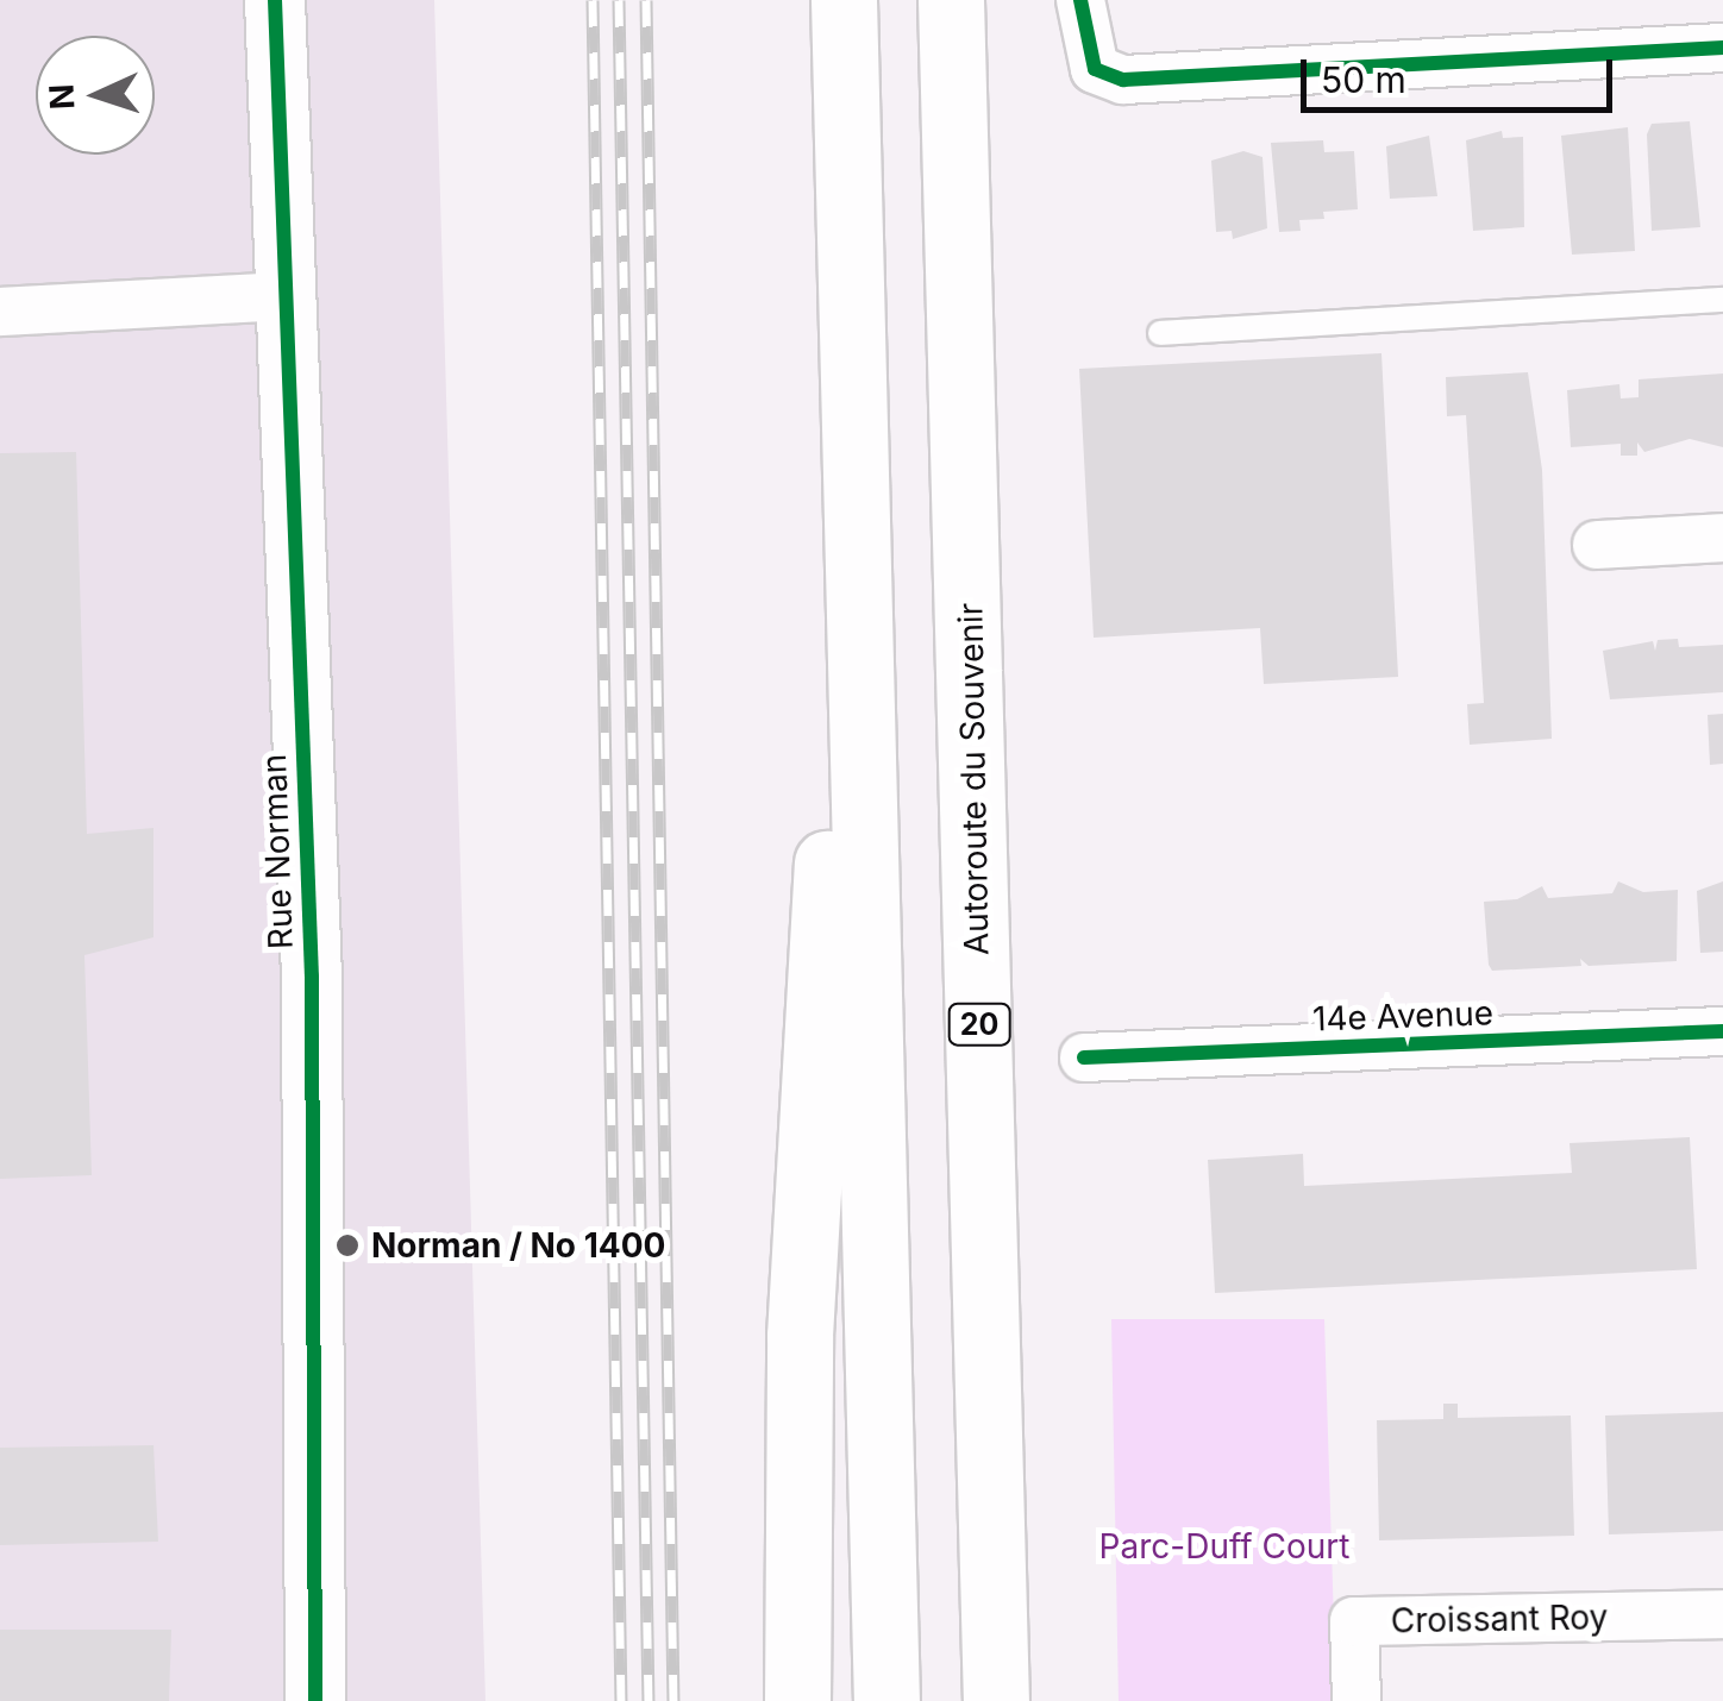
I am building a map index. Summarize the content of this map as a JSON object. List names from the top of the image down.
{
  "streets": {
    "highway": ["Autoroute du Souvenir", "20"],
    "street": ["Rue Norman", "14e Avenue", "Croissant Roy"]
  },
  "parks": ["Parc-Duff Court"],
  "places": ["Norman / No 1400"],
  "scale_bar": "50 m",
  "north": "left"
}
